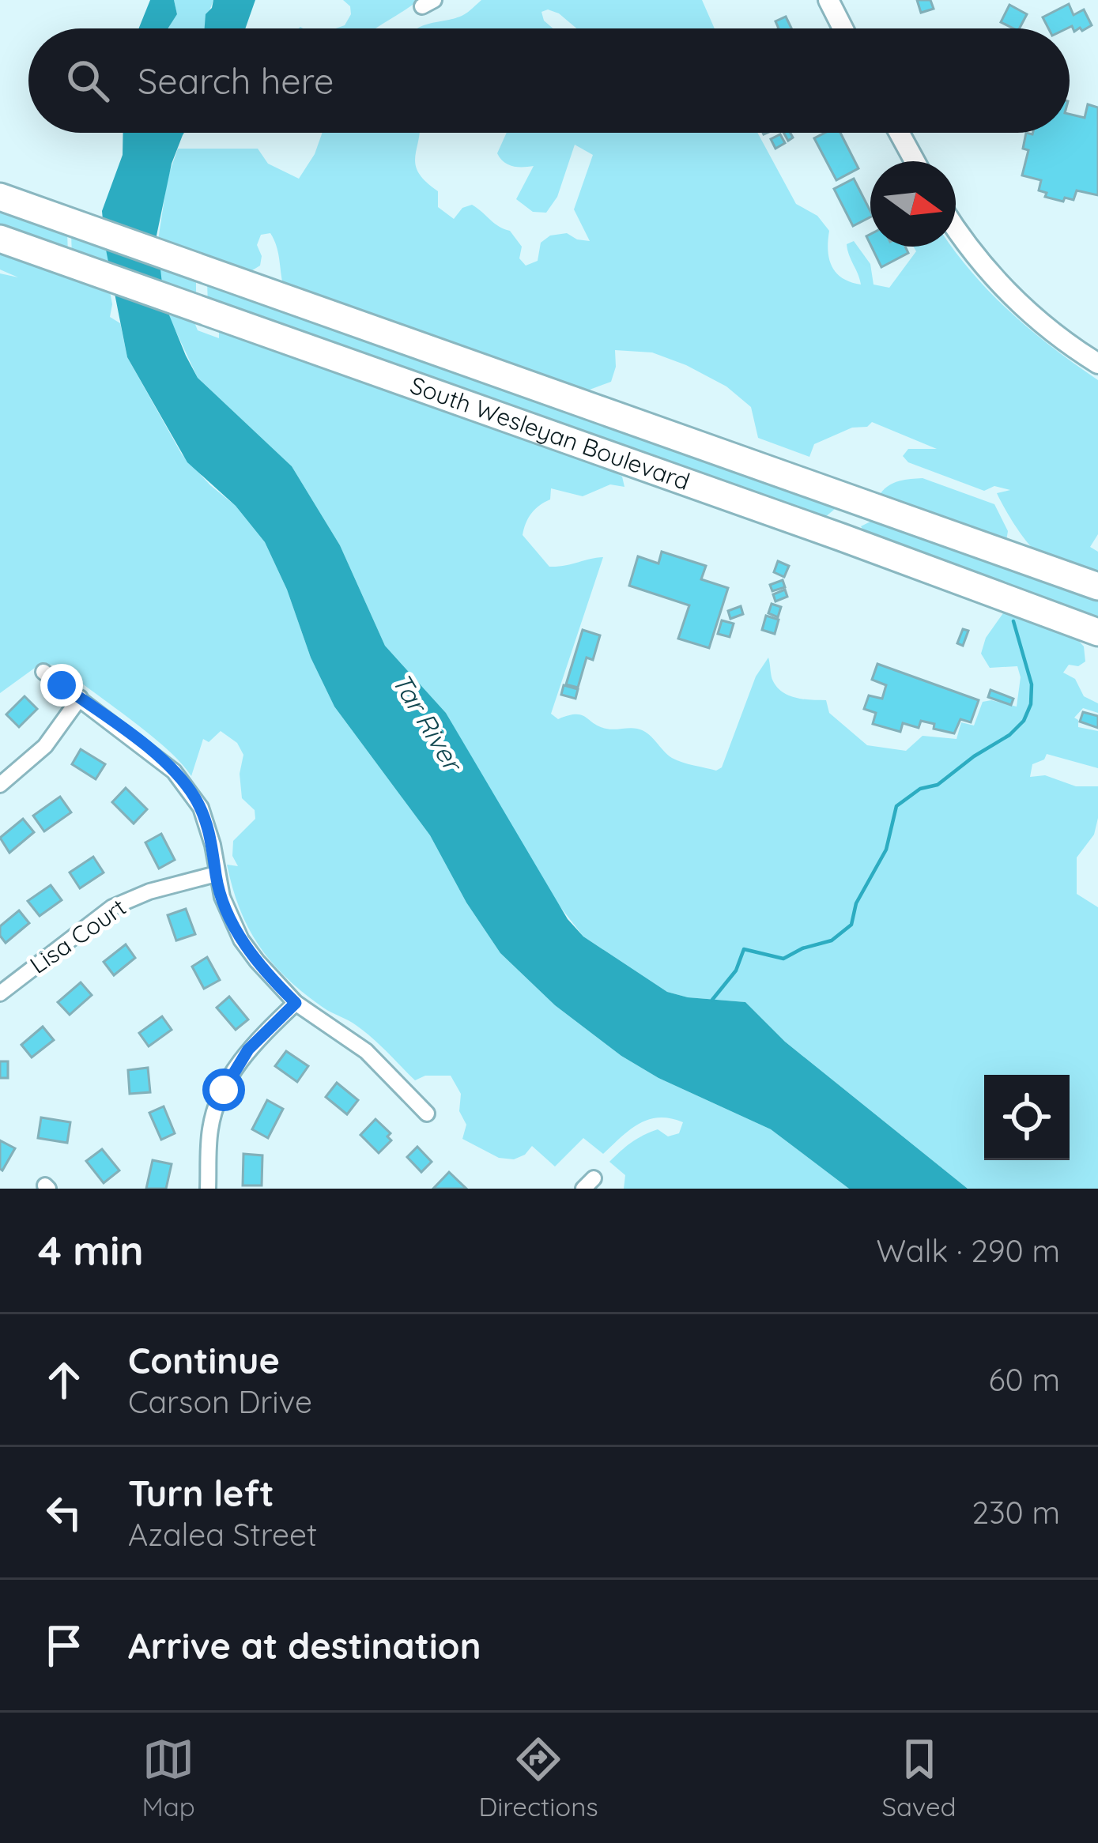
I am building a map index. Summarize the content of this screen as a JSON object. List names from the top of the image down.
{
  "streets": {
    "highway": ["South Wesleyan Boulevard"],
    "street": ["Lisa Court"]
  },
  "water": ["Tar River"],
  "north": "right",
  "page": {
    "search": "Search here",
    "heading": ["4 min", "Walk · 290 m"],
    "list": [
      ["Continue", "Carson Drive", "60 m"],
      ["Turn left", "Azalea Street", "230 m"],
      "Arrive at destination"
    ],
    "nav": ["Map", "Directions", "Saved"]
  }
}
